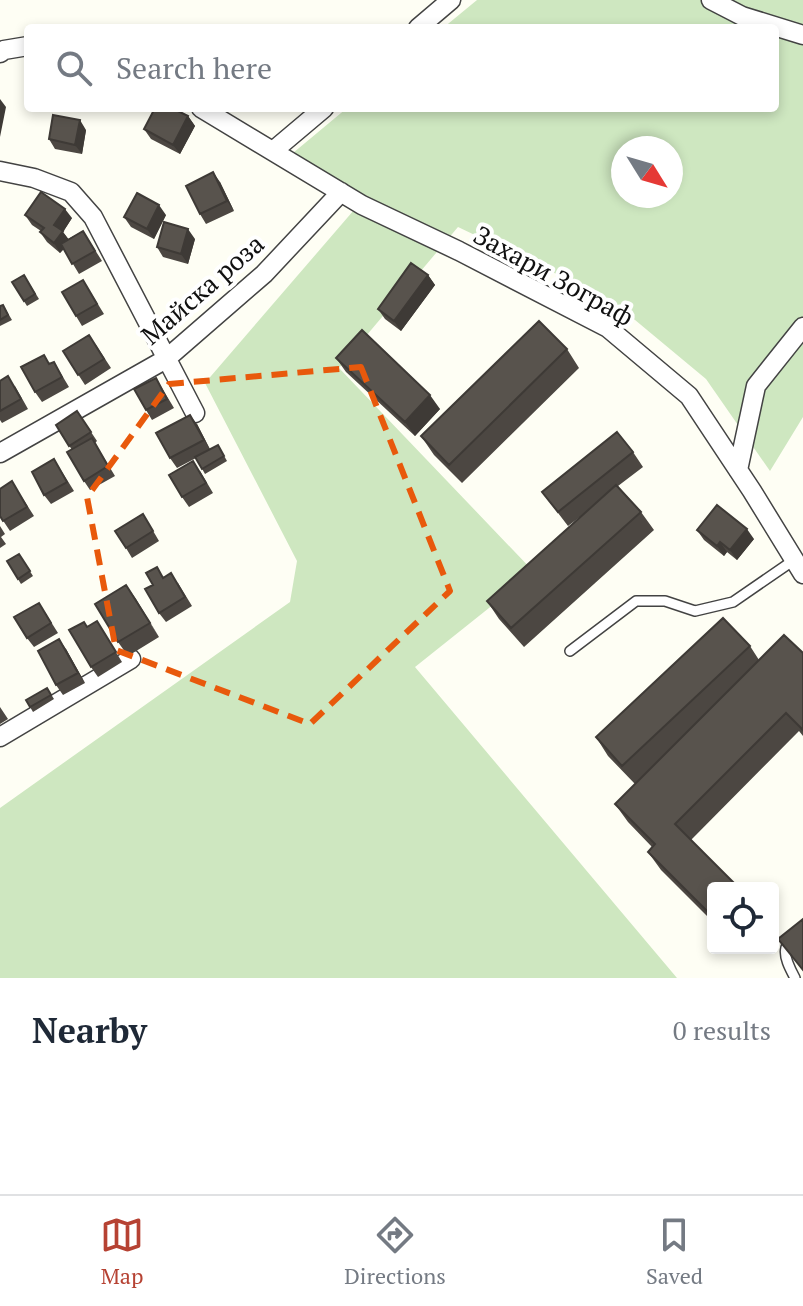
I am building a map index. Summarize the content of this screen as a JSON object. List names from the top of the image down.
{
  "streets": {
    "street": ["Захари Зограф", "Майска роза"]
  },
  "crossings": [
    ["Захари Зограф", "Майска роза"]
  ],
  "north": "bottom right",
  "page": {
    "search": "Search here",
    "heading": ["Nearby", "0 results"],
    "nav": ["Map", "Directions", "Saved"]
  }
}
